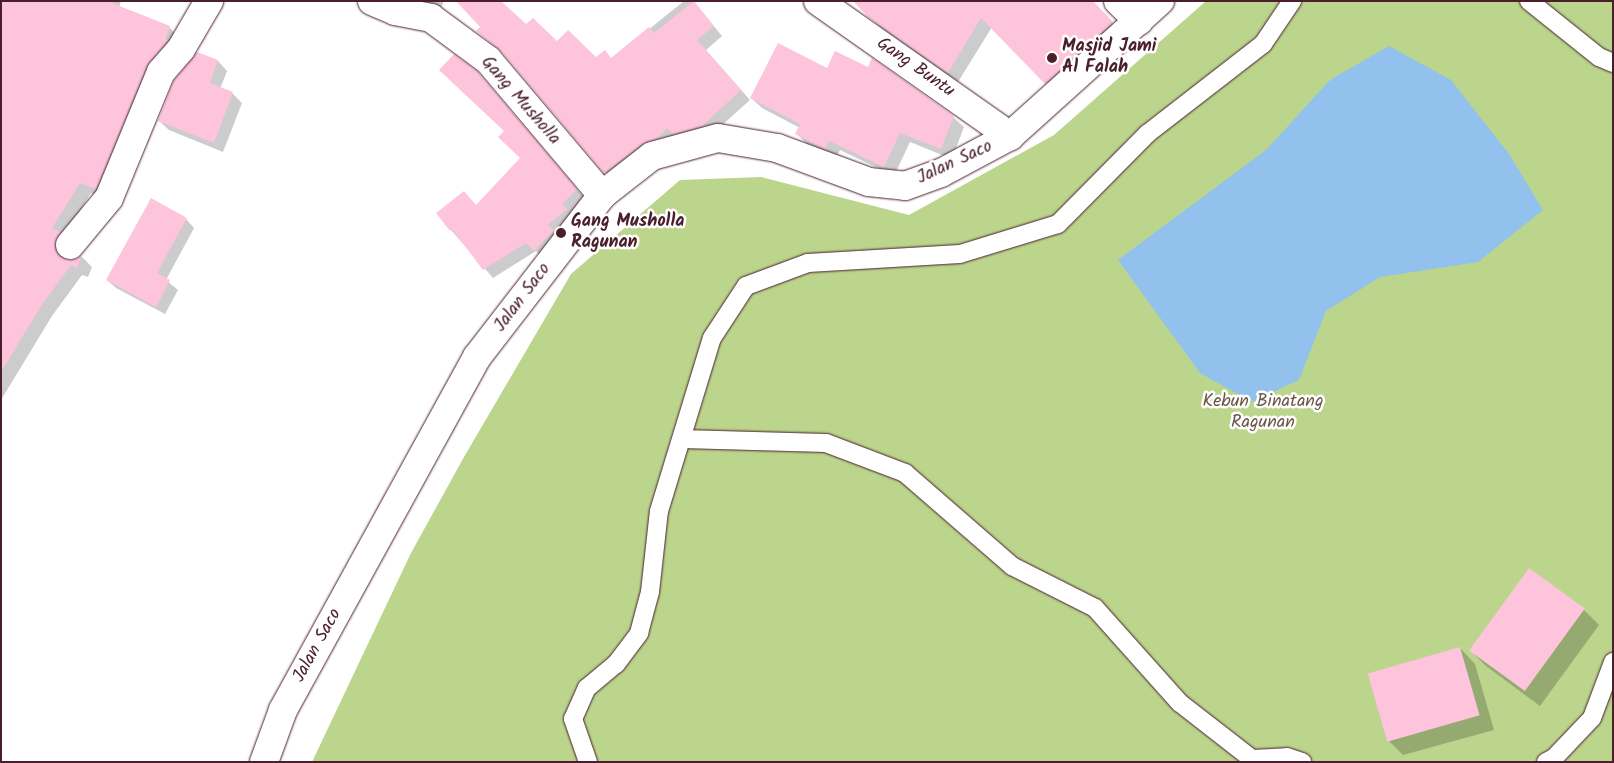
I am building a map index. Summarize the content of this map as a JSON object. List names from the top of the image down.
{
  "streets": {
    "main road": ["Gang Buntu", "Gang Musholla", "Jalan Saco"]
  },
  "crossings": [
    ["Gang Buntu", "Jalan Saco"],
    ["Gang Musholla", "Jalan Saco"]
  ],
  "parks": ["Kebun Binatang Ragunan"],
  "places": ["Masjid Jami Al Falah", "Gang Musholla Ragunan"]
}
